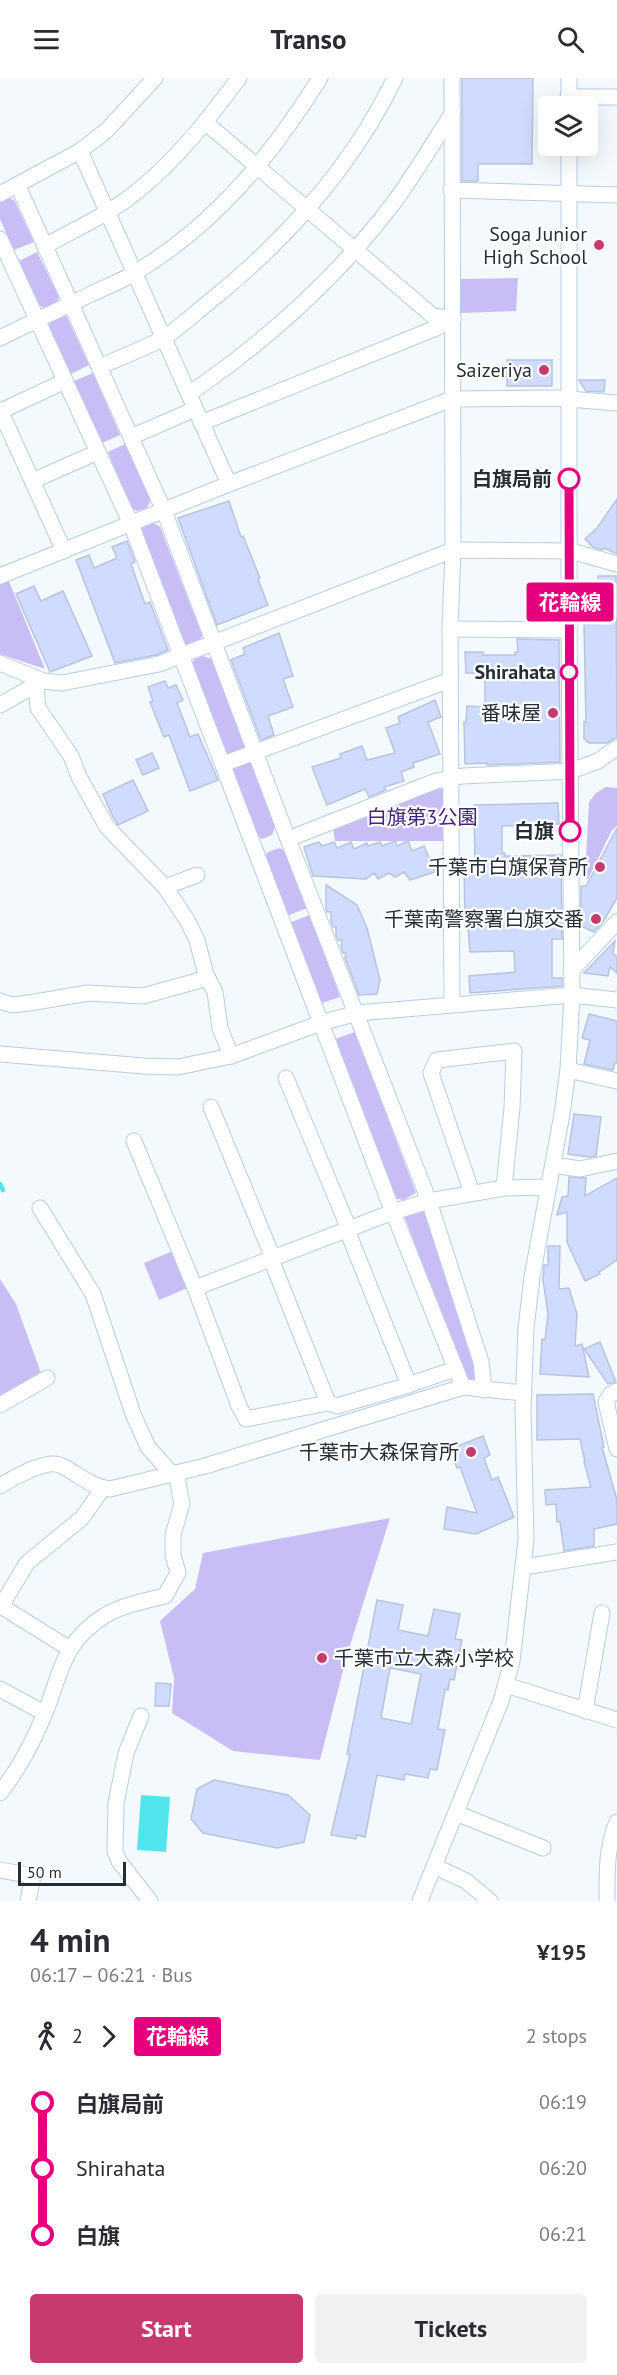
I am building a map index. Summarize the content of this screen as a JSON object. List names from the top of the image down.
{
  "parks": ["白旗第3公園"],
  "places": [
    "Soga Junior High School",
    "Saizeriya",
    "白旗局前",
    "Shirahata",
    "番味屋",
    "白旗",
    "千葉市白旗保育所",
    "千葉南警察署白旗交番",
    "千葉市大森保育所",
    "千葉市立大森小学校"
  ],
  "lines": ["bus line 花輪線"],
  "scale_bar": "50 m",
  "page": {
    "header": "Transo",
    "on_map": "花輪線",
    "scale": "50 m",
    "heading": ["4 min", "06:17 – 06:21 · Bus", "¥195"],
    "legs": ["2", "花輪線", "2 stops"],
    "list": [
      {
        "name": "白旗局前",
        "value": "06:19"
      },
      {
        "name": "Shirahata",
        "value": "06:20"
      },
      {
        "name": "白旗",
        "value": "06:21"
      }
    ],
    "buttons": ["Start", "Tickets"]
  }
}
